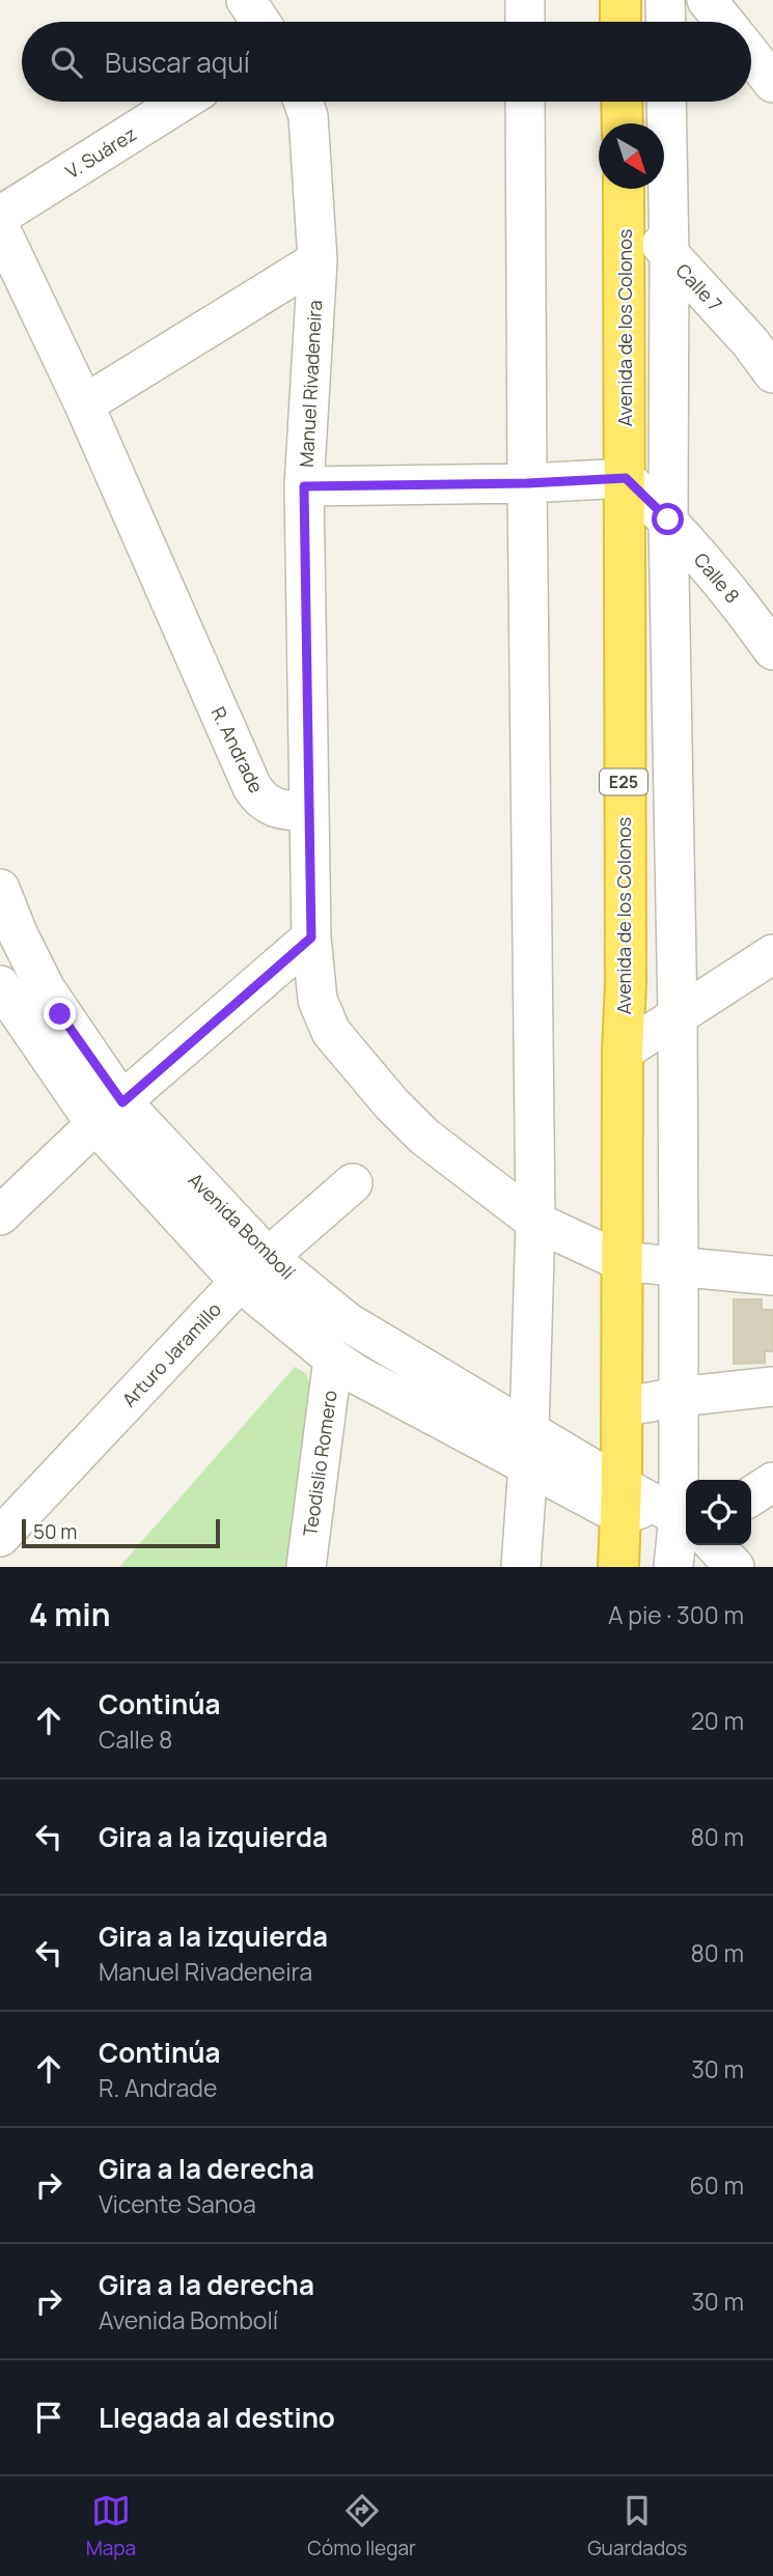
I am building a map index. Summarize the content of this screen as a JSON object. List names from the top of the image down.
{
  "streets": {
    "highway": ["Avenida de los Colonos", "E25"],
    "street": [
      "V. Suárez",
      "Calle 7",
      "Manuel Rivadeneira",
      "Calle 8",
      "R. Andrade",
      "Avenida Bombolí",
      "Arturo Jaramillo",
      "Teodislio Romero"
    ]
  },
  "crossings": [
    ["Calle 7", "Avenida de los Colonos"],
    ["Avenida de los Colonos", "Calle 8"],
    ["Avenida de los Colonos", "Avenida Bombolí"],
    ["Manuel Rivadeneira", "R. Andrade"],
    ["Avenida Bombolí", "Arturo Jaramillo"],
    ["Avenida Bombolí", "Teodislio Romero"]
  ],
  "scale_bar": "50 m",
  "north": "bottom right",
  "page": {
    "search": "Buscar aquí",
    "scale": "50 m",
    "heading": ["4 min", "A pie · 300 m"],
    "list": [
      ["Continúa", "Calle 8", "20 m"],
      ["Gira a la izquierda", "80 m"],
      ["Gira a la izquierda", "Manuel Rivadeneira", "80 m"],
      ["Continúa", "R. Andrade", "30 m"],
      ["Gira a la derecha", "Vicente Sanoa", "60 m"],
      ["Gira a la derecha", "Avenida Bombolí", "30 m"],
      "Llegada al destino"
    ],
    "nav": ["Mapa", "Cómo llegar", "Guardados"]
  }
}
